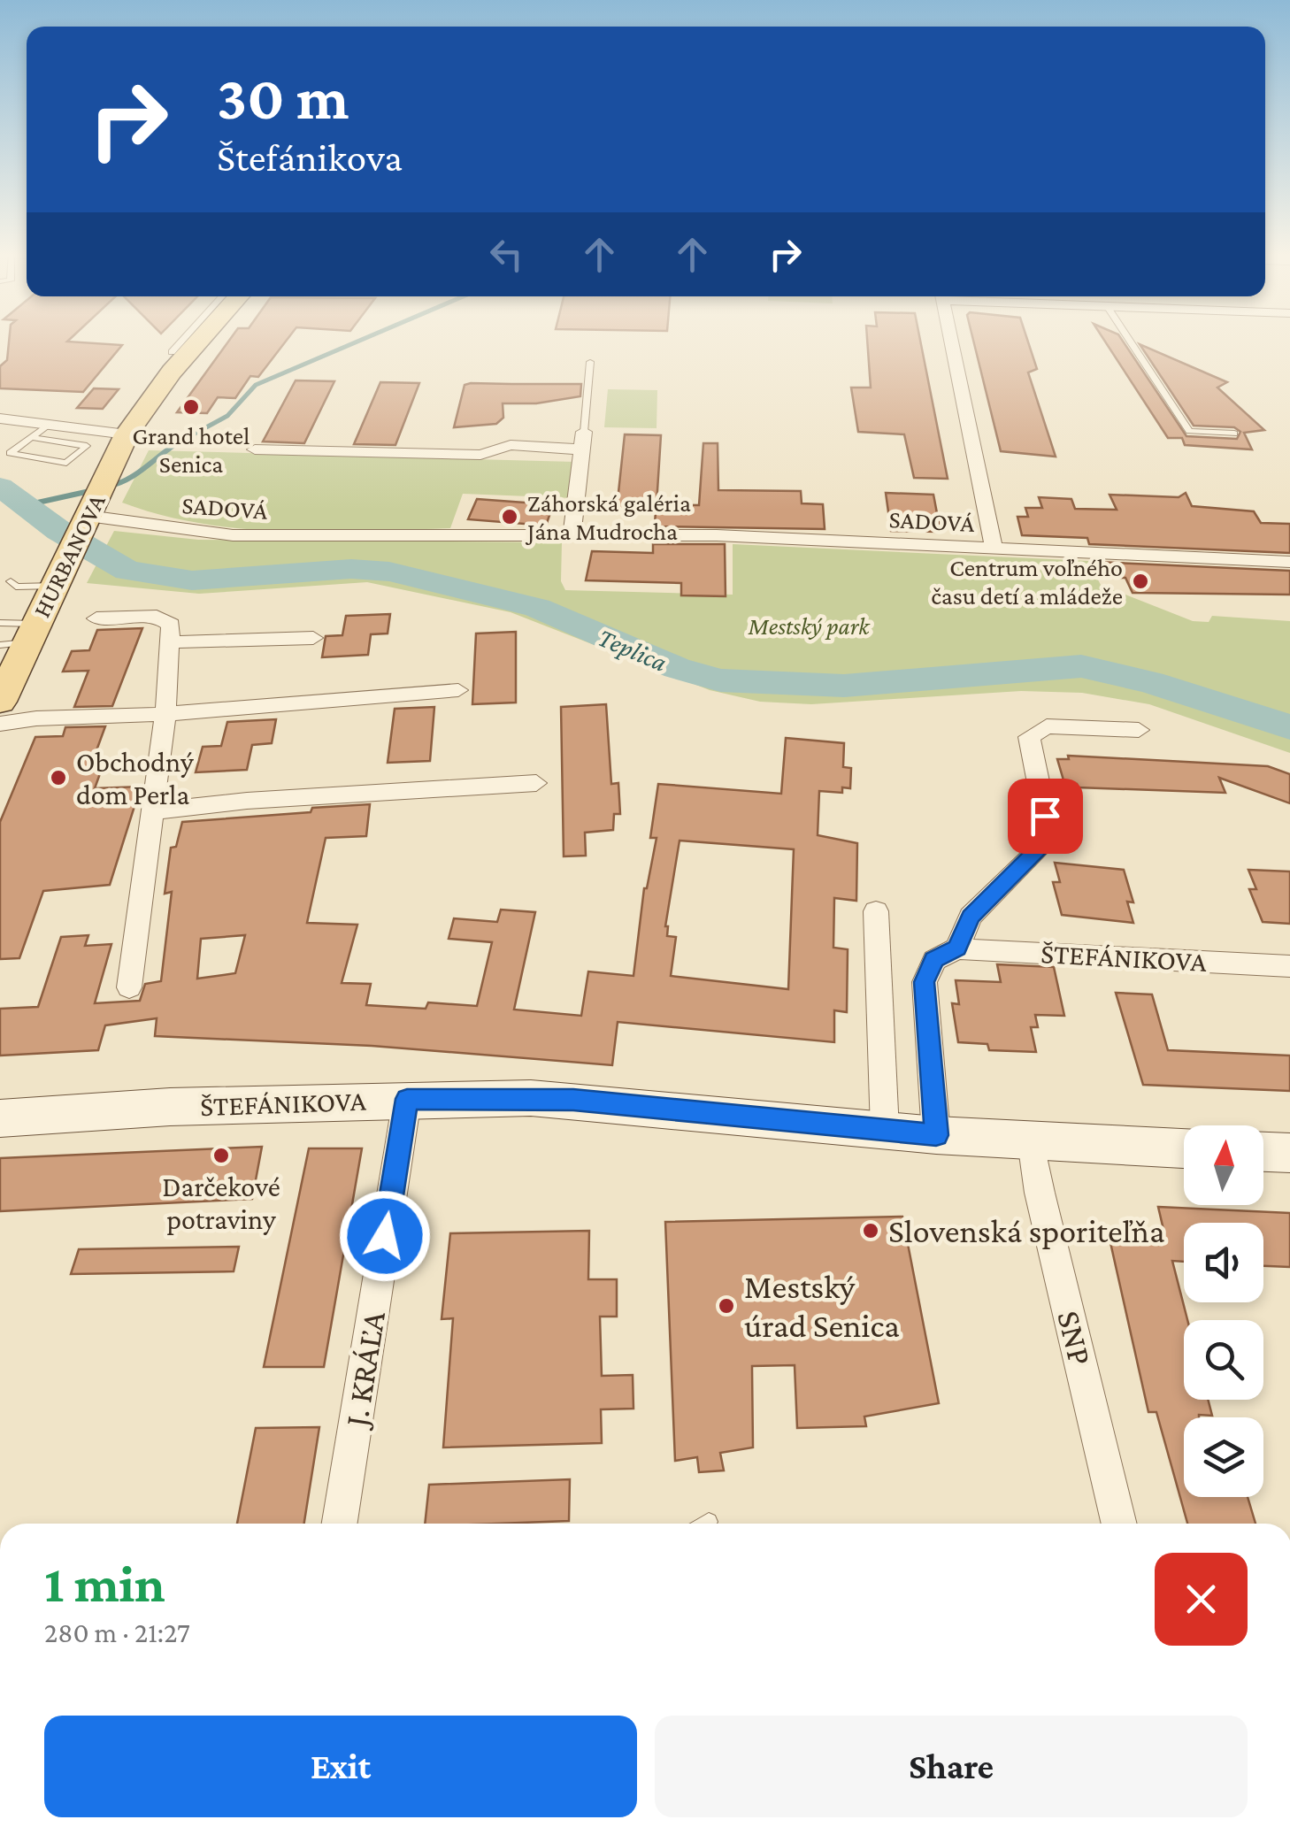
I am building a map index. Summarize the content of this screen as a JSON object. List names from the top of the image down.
{
  "streets": {
    "main road": ["HURBANOVA"],
    "street": [
      "SADOVÁ",
      "ŠTEFÁNIKOVA",
      "SNP",
      "J. KRÁĽA"
    ]
  },
  "crossings": [
    ["SADOVÁ", "HURBANOVA"],
    ["ŠTEFÁNIKOVA", "SNP"],
    ["ŠTEFÁNIKOVA", "J. KRÁĽA"]
  ],
  "water": ["Teplica"],
  "parks": ["Mestský park"],
  "places": [
    "Grand hotel Senica",
    "Záhorská galéria Jána Mudrocha",
    "Centrum voľného času detí a mládeže",
    "Obchodný dom Perla",
    "Darčekové potraviny",
    "Slovenská sporiteľňa",
    "Mestský úrad Senica"
  ],
  "north": "top",
  "page": {
    "turn": ["30 m", "Štefánikova"],
    "heading": ["1 min", "280 m · 21:27"],
    "buttons": ["Exit", "Share"]
  }
}
